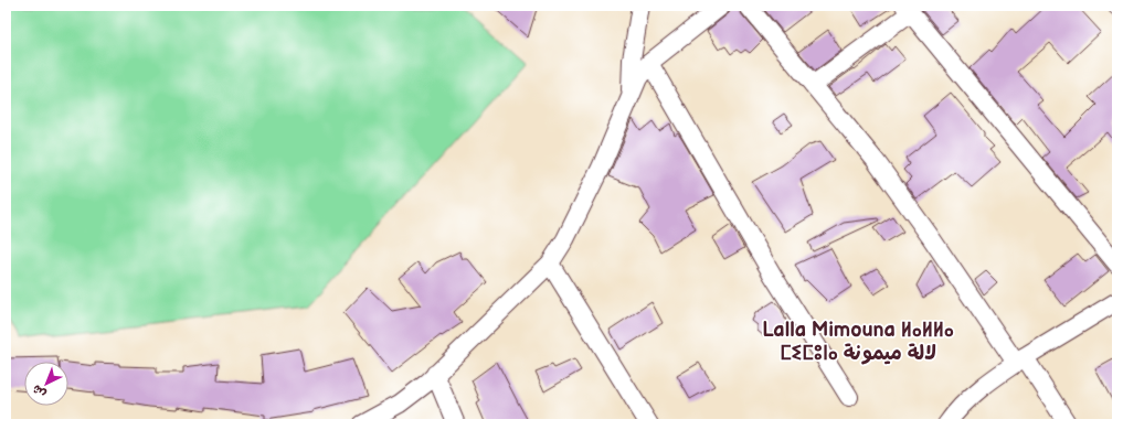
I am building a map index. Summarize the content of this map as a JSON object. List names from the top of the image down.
{
  "districts": ["Lalla Mimouna ⵍⴰⵍⵍⴰ ⵎⵉⵎⵓⵏⴰ لالة ميمونة"],
  "north": "bottom left"
}
